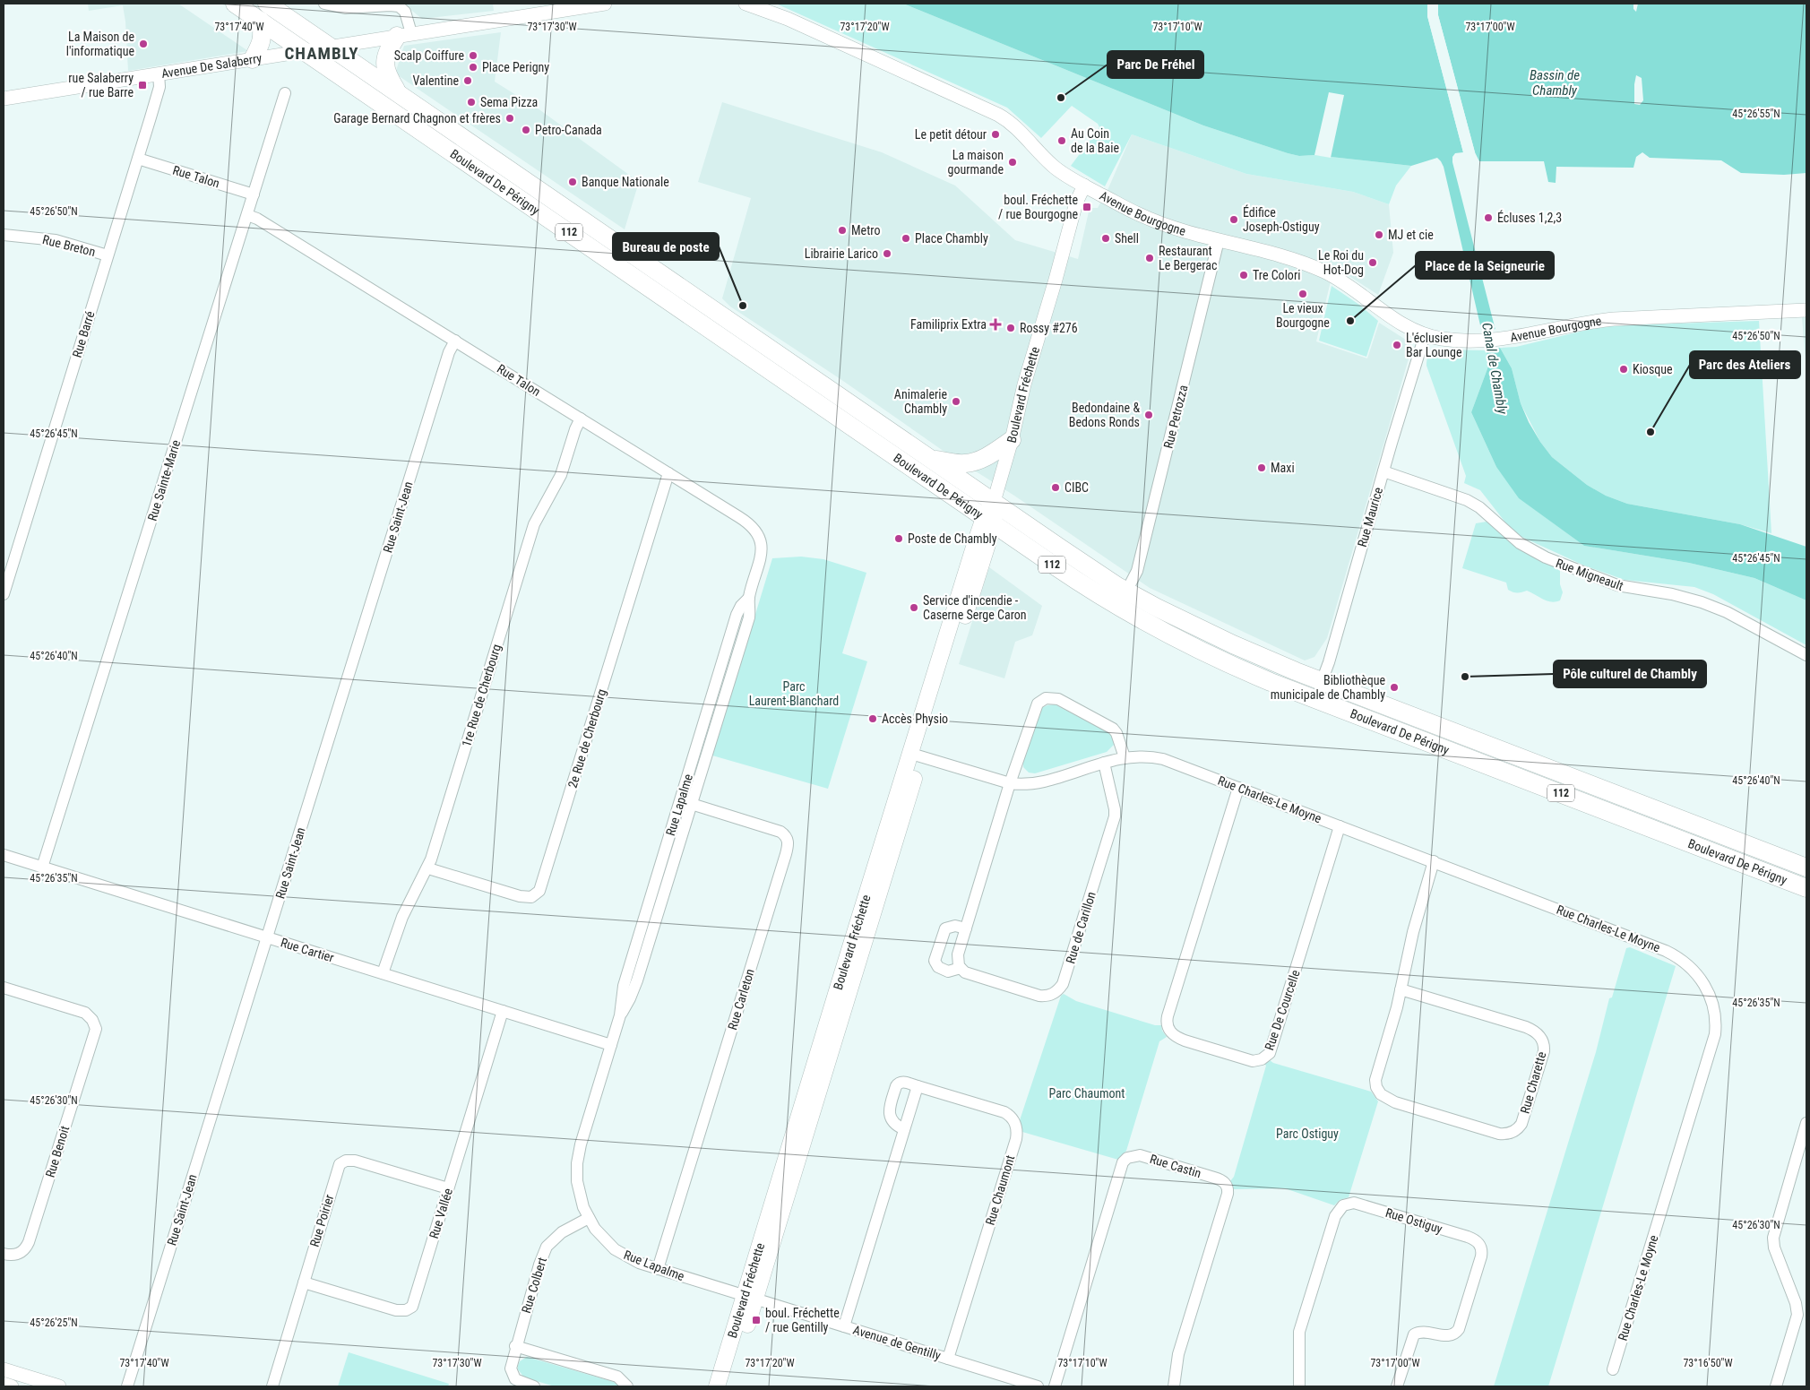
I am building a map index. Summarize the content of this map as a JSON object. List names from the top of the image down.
{
  "streets": {
    "main road": ["Boulevard De Périgny", "112", "Boulevard Fréchette"],
    "street": [
      "Avenue De Salaberry",
      "Rue Talon",
      "Avenue Bourgogne",
      "Rue Breton",
      "Rue Barré",
      "Rue Petrozza",
      "Rue Sainte-Marie",
      "Rue Saint-Jean",
      "Rue Maurice",
      "Rue Migneault",
      "1re Rue de Cherbourg",
      "2e Rue de Cherbourg",
      "Rue Charles-Le Moyne",
      "Rue Lapalme",
      "Rue de Carillon",
      "Rue Cartier",
      "Rue Carleton",
      "Rue De Courcelle",
      "Rue Charette",
      "Rue Benoit",
      "Rue Castin",
      "Rue Chaumont",
      "Rue Vallée",
      "Rue Poirier",
      "Rue Ostiguy",
      "Rue Colbert",
      "Avenue de Gentilly"
    ]
  },
  "crossings": [
    ["Avenue De Salaberry", "Boulevard De Périgny"],
    ["Avenue De Salaberry", "Rue Barré"],
    ["Rue Talon", "Rue Barré"],
    ["Rue Talon", "Rue Sainte-Marie"],
    ["Rue Talon", "Rue Saint-Jean"],
    ["Rue Talon", "1re Rue de Cherbourg"],
    ["Rue Talon", "2e Rue de Cherbourg"],
    ["Rue Talon", "Rue Lapalme"],
    ["Boulevard De Périgny", "Boulevard Fréchette"],
    ["Boulevard De Périgny", "Rue Petrozza"],
    ["Boulevard De Périgny", "Rue Maurice"],
    ["Avenue Bourgogne", "Boulevard Fréchette"],
    ["Avenue Bourgogne", "Rue Petrozza"],
    ["Avenue Bourgogne", "Rue Maurice"],
    ["Rue Breton", "Rue Barré"],
    ["Boulevard Fréchette", "Rue Charles-Le Moyne"],
    ["Boulevard Fréchette", "Rue Lapalme"],
    ["Boulevard Fréchette", "Avenue de Gentilly"],
    ["Rue Sainte-Marie", "Rue Cartier"],
    ["Rue Saint-Jean", "Rue Cartier"],
    ["Rue Maurice", "Rue Migneault"],
    ["1re Rue de Cherbourg", "2e Rue de Cherbourg"],
    ["1re Rue de Cherbourg", "Rue Cartier"],
    ["Rue Charles-Le Moyne", "Rue de Carillon"],
    ["Rue Charles-Le Moyne", "Rue De Courcelle"],
    ["Rue Charles-Le Moyne", "Rue Charette"],
    ["Rue Lapalme", "Rue Cartier"],
    ["Rue Lapalme", "Rue Carleton"],
    ["Rue Lapalme", "Rue Colbert"],
    ["Rue Lapalme", "Avenue de Gentilly"],
    ["Rue Cartier", "Rue Vallée"],
    ["Rue Chaumont", "Avenue de Gentilly"],
    ["Rue Vallée", "Rue Poirier"]
  ],
  "districts": ["CHAMBLY"],
  "water": ["Bassin de Chambly", "Canal de Chambly"],
  "parks": ["Parc Laurent-Blanchard", "Parc Chaumont", "Parc Ostiguy"],
  "places": {
    "other": [
      "La Maison de l'informatique",
      "Scalp Coiffure",
      "Place Perigny",
      "Valentine",
      "Parc De Fréhel",
      "Sema Pizza",
      "Garage Bernard Chagnon et frères",
      "Petro-Canada",
      "Le petit détour",
      "Au Coin de la Baie",
      "La maison gourmande",
      "Banque Nationale",
      "Écluses 1,2,3",
      "Édifice Joseph-Ostiguy",
      "Metro",
      "MJ et cie",
      "Place Chambly",
      "Shell",
      "Librairie Larico",
      "Restaurant Le Bergerac",
      "Le Roi du Hot-Dog",
      "Tre Colori",
      "Le vieux Bourgogne",
      "Bureau de poste",
      "Place de la Seigneurie",
      "Rossy #276",
      "L'éclusier Bar Lounge",
      "Kiosque",
      "Animalerie Chambly",
      "Bedondaine & Bedons Ronds",
      "Parc des Ateliers",
      "Maxi",
      "CIBC",
      "Poste de Chambly",
      "Service d'incendie - Caserne Serge Caron",
      "Pôle culturel de Chambly",
      "Bibliothèque municipale de Chambly",
      "Accès Physio"
    ],
    "transit": ["rue Salaberry / rue Barre", "boul. Fréchette / rue Bourgogne", "boul. Fréchette / rue Gentilly"],
    "health": ["Familiprix Extra"]
  },
  "coordinates": [
    "73°17'40\"W",
    "73°17'30\"W",
    "73°17'20\"W",
    "73°17'10\"W",
    "73°17'00\"W",
    "45°26'55\"N",
    "45°26'50\"N",
    "45°26'45\"N",
    "45°26'40\"N",
    "45°26'35\"N",
    "45°26'30\"N",
    "45°26'25\"N",
    "73°16'50\"W"
  ]
}
